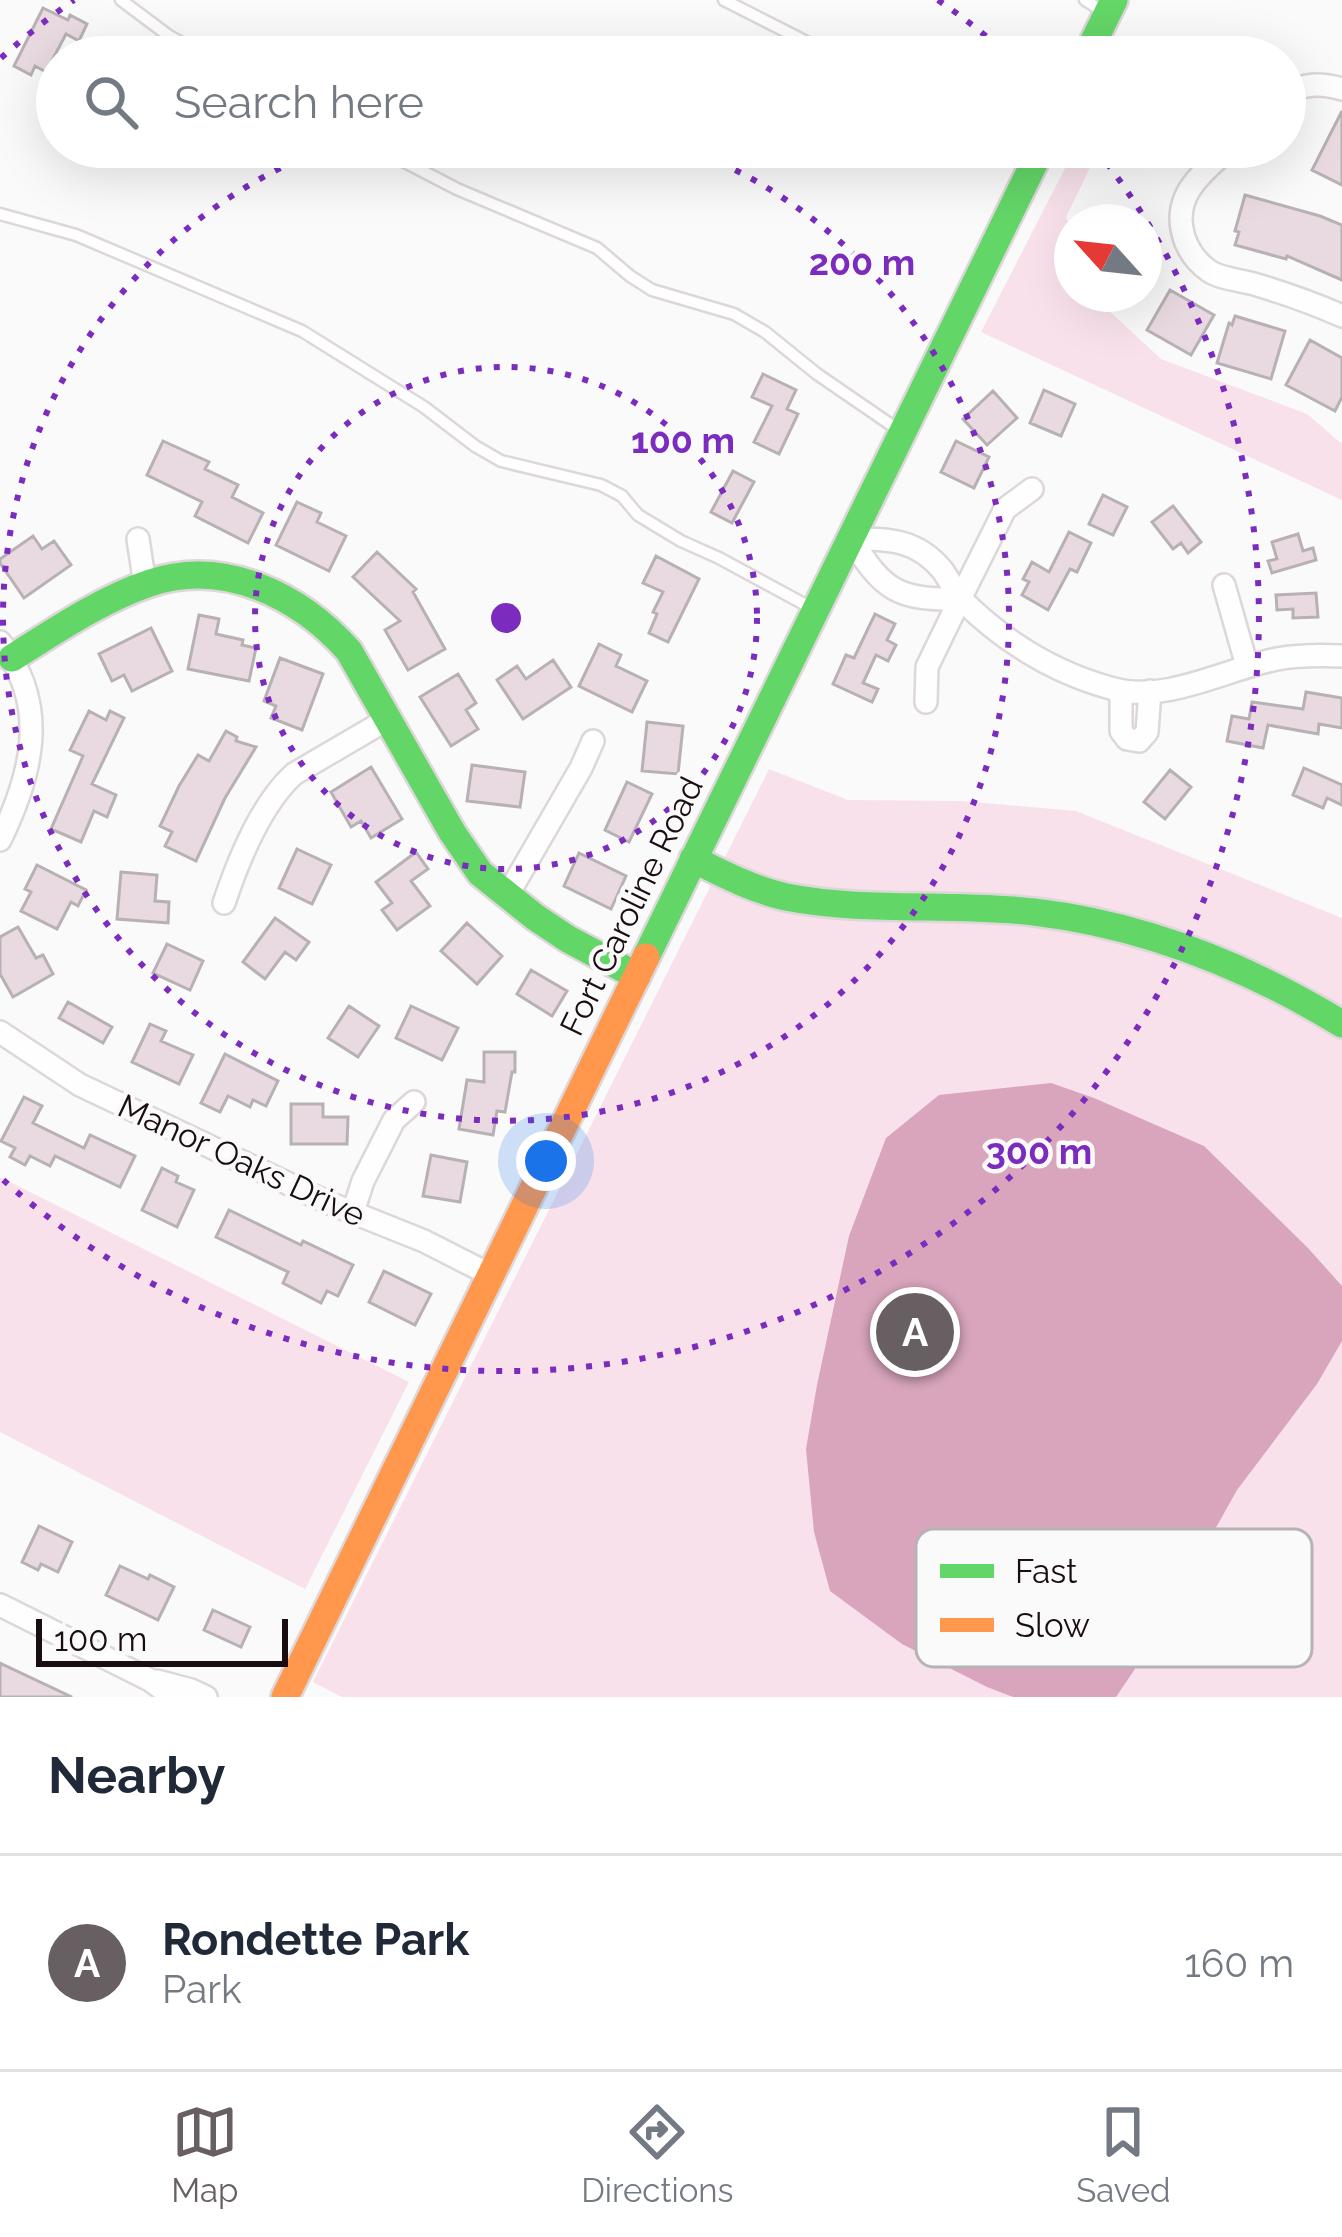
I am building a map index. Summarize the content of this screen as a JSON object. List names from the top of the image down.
{
  "streets": {
    "street": ["Fort Caroline Road", "Manor Oaks Drive"]
  },
  "crossings": [
    ["Fort Caroline Road", "Manor Oaks Drive"]
  ],
  "legend": ["Fast", "Slow"],
  "scale_bar": "100 m",
  "north": "top left",
  "page": {
    "search": "Search here",
    "pins": "A",
    "scale": "100 m",
    "heading": "Nearby",
    "list": [
      {
        "mark": "A",
        "name": "Rondette Park",
        "note": "Park",
        "value": "160 m"
      }
    ],
    "nav": ["Map", "Directions", "Saved"]
  },
  "rings": ["200 m", "100 m", "300 m"]
}
